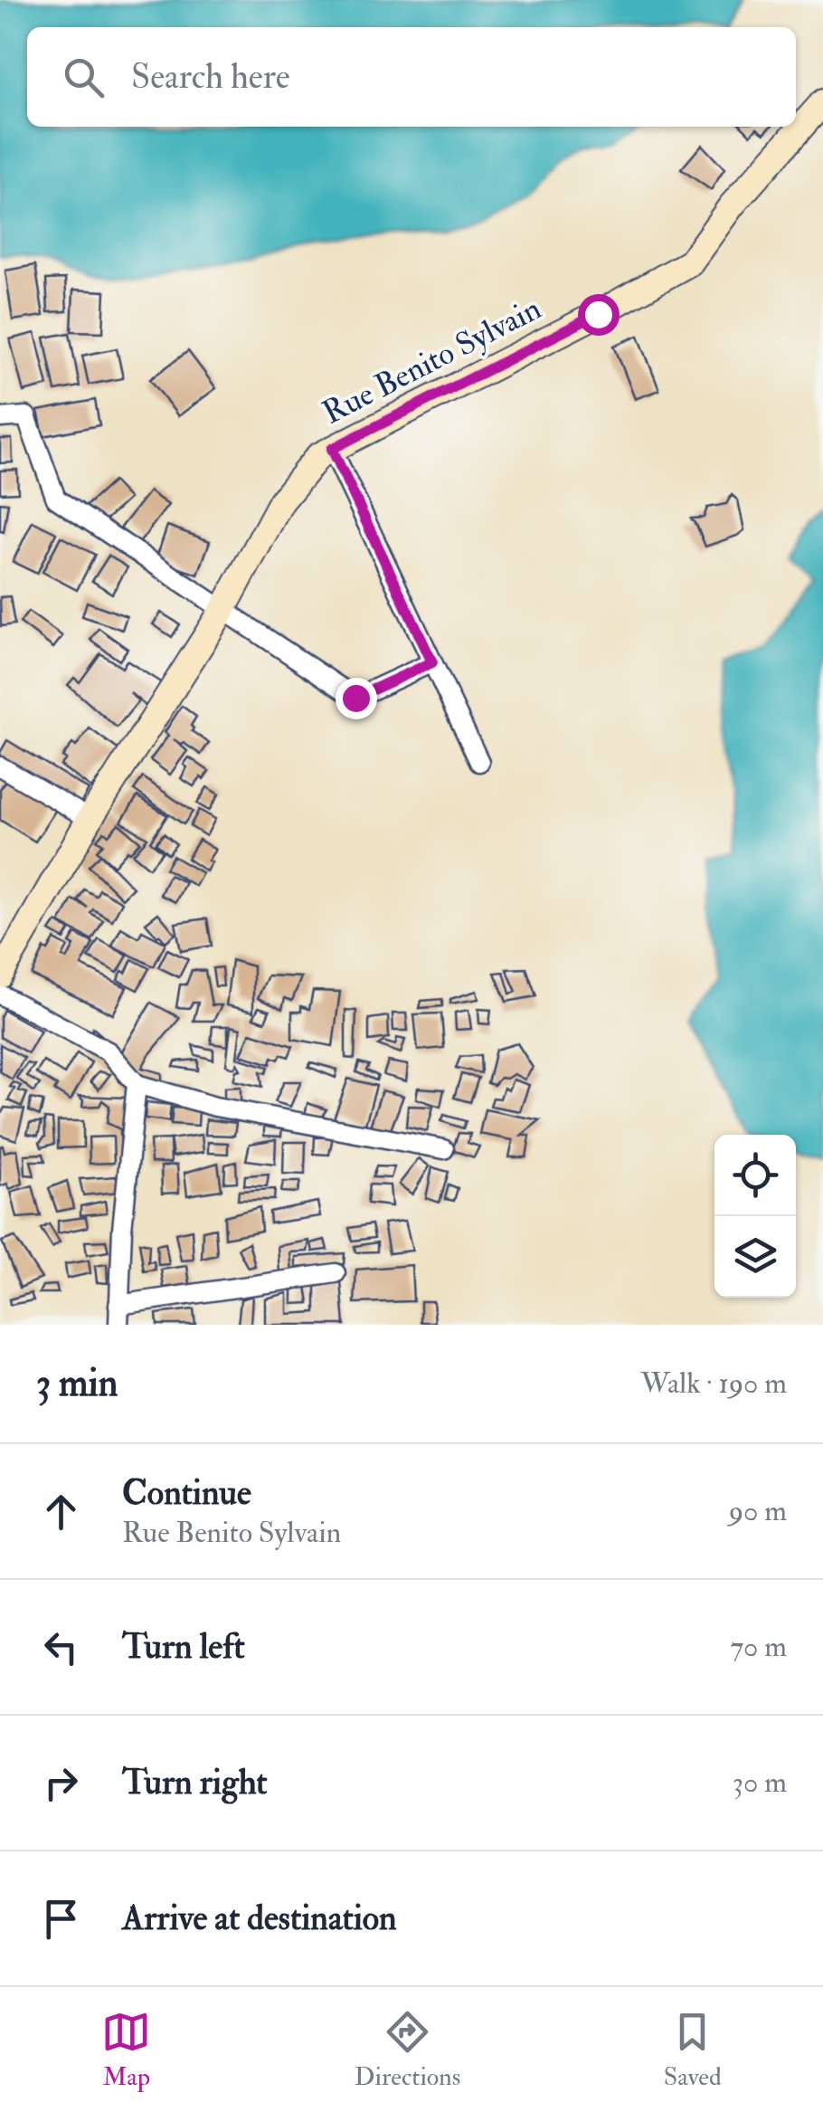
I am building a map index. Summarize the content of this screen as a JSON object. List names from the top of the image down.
{
  "streets": {
    "main road": ["Rue Benito Sylvain"]
  },
  "page": {
    "search": "Search here",
    "heading": ["3 min", "Walk · 190 m"],
    "list": [
      ["Continue", "Rue Benito Sylvain", "90 m"],
      ["Turn left", "70 m"],
      ["Turn right", "30 m"],
      "Arrive at destination"
    ],
    "nav": ["Map", "Directions", "Saved"]
  }
}
